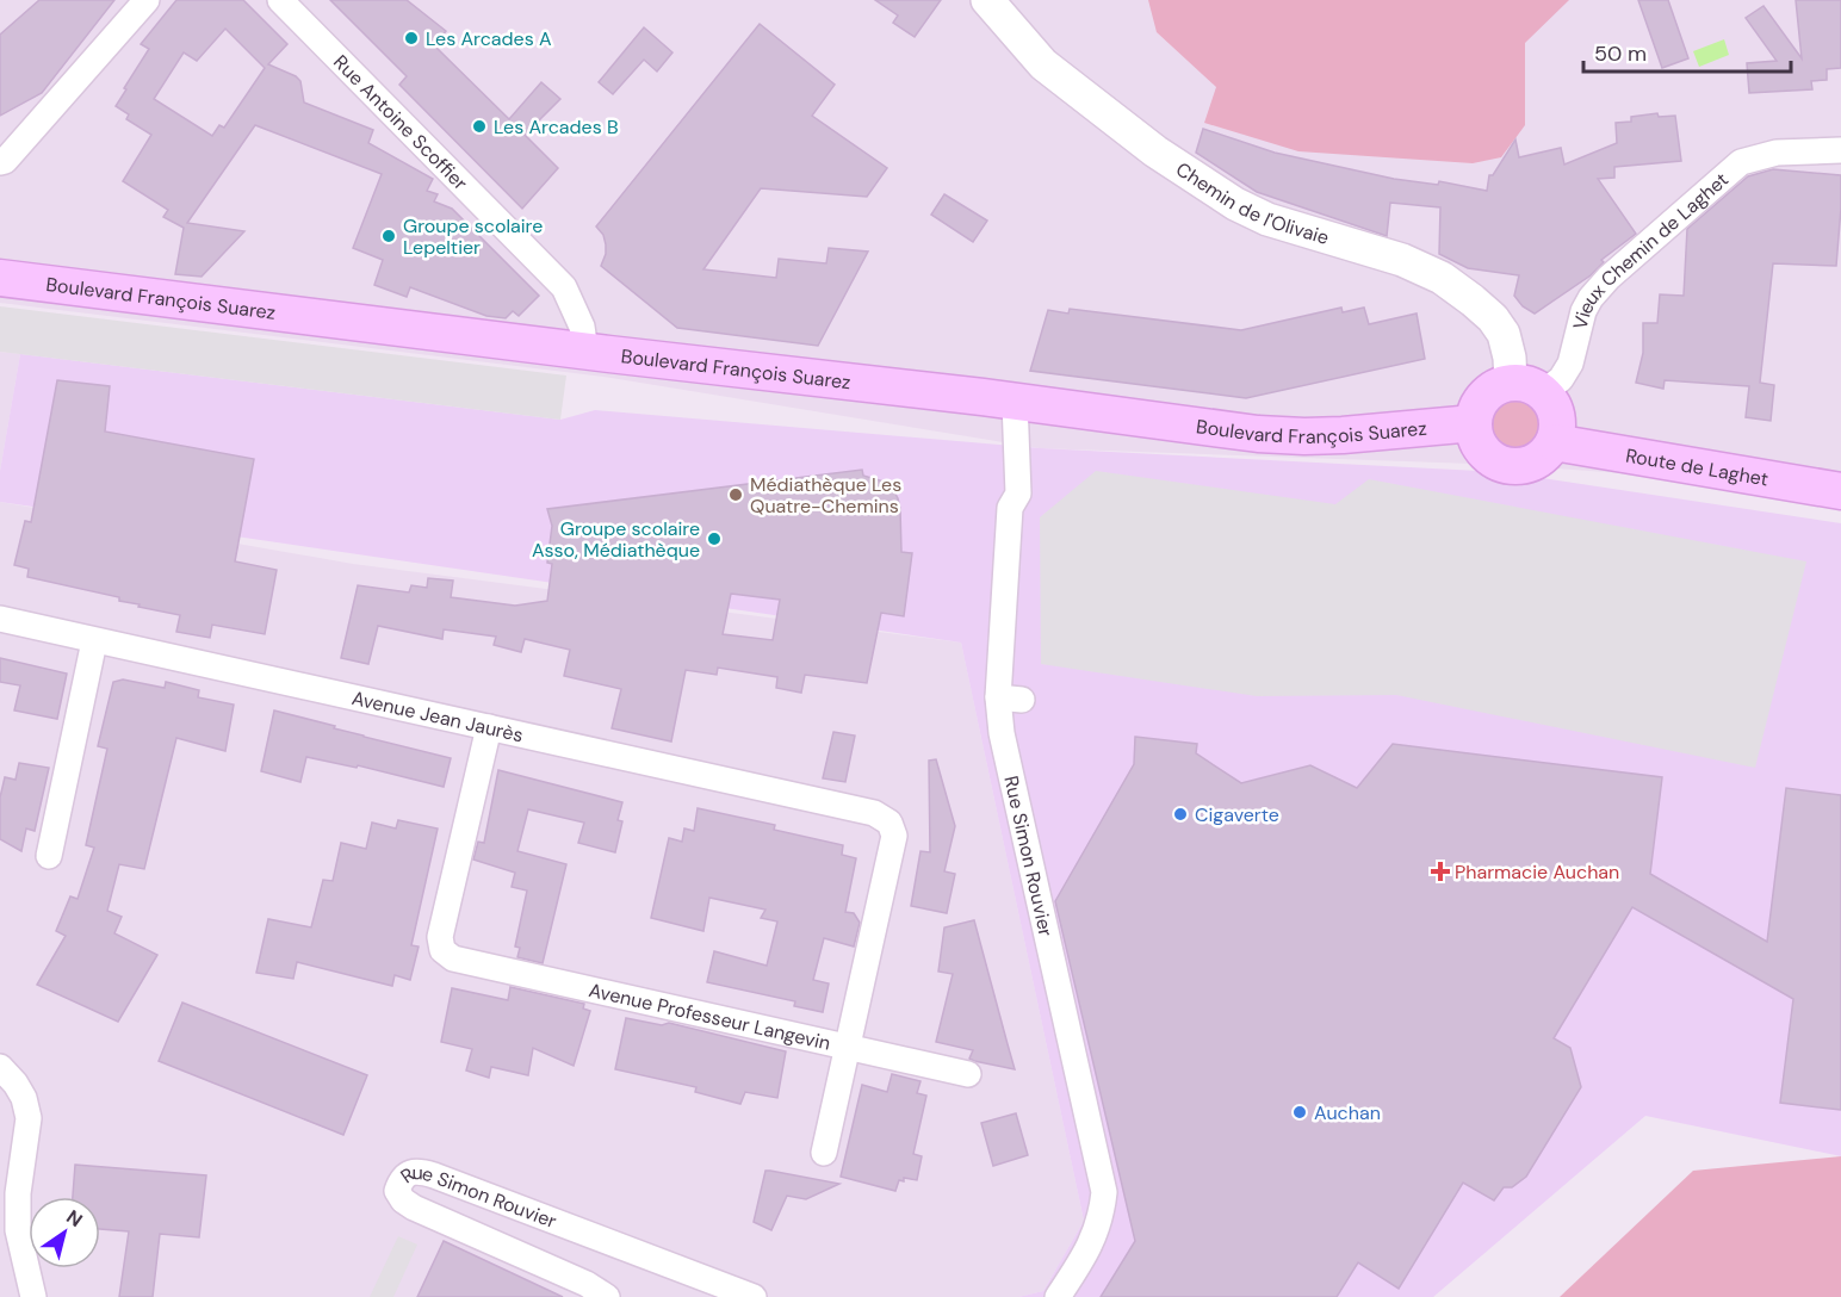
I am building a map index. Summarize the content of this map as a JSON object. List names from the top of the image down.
{
  "streets": {
    "main road": ["Boulevard François Suarez", "Route de Laghet"],
    "street": [
      "Rue Antoine Scoffier",
      "Chemin de l'Olivaie",
      "Vieux Chemin de Laghet",
      "Avenue Jean Jaurès",
      "Rue Simon Rouvier",
      "Avenue Professeur Langevin"
    ]
  },
  "crossings": [
    ["Rue Antoine Scoffier", "Boulevard François Suarez"],
    ["Chemin de l'Olivaie", "Vieux Chemin de Laghet"],
    ["Chemin de l'Olivaie", "Boulevard François Suarez"],
    ["Chemin de l'Olivaie", "Route de Laghet"],
    ["Vieux Chemin de Laghet", "Boulevard François Suarez"],
    ["Vieux Chemin de Laghet", "Route de Laghet"],
    ["Boulevard François Suarez", "Route de Laghet"],
    ["Boulevard François Suarez", "Rue Simon Rouvier"],
    ["Avenue Jean Jaurès", "Avenue Professeur Langevin"]
  ],
  "places": {
    "other": [
      "Les Arcades A",
      "Les Arcades B",
      "Groupe scolaire Lepeltier",
      "Médiathèque Les Quatre-Chemins",
      "Groupe scolaire Asso, Médiathèque",
      "Cigaverte",
      "Auchan"
    ],
    "health": ["Pharmacie Auchan"]
  },
  "scale_bar": "50 m",
  "north": "top right"
}
